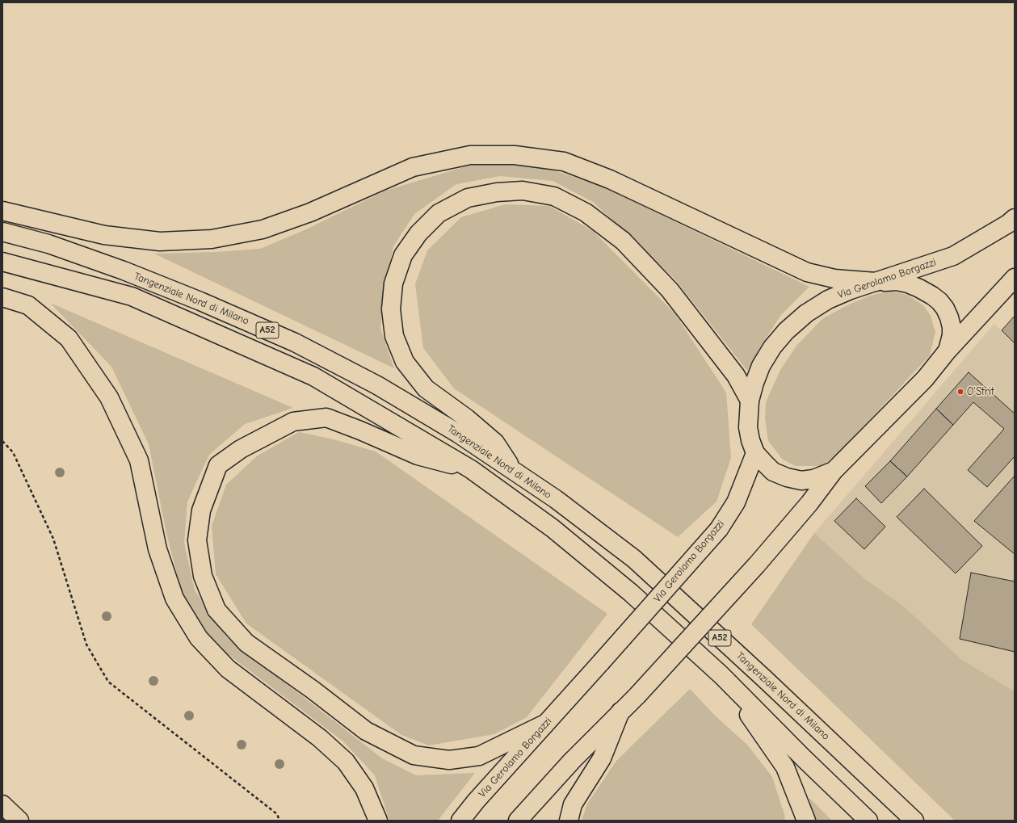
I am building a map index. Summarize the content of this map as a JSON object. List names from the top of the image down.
{
  "streets": {
    "main road": ["Via Gerolamo Borgazzi", "Tangenziale Nord di Milano", "A52"]
  },
  "places": ["O'Strit"]
}
